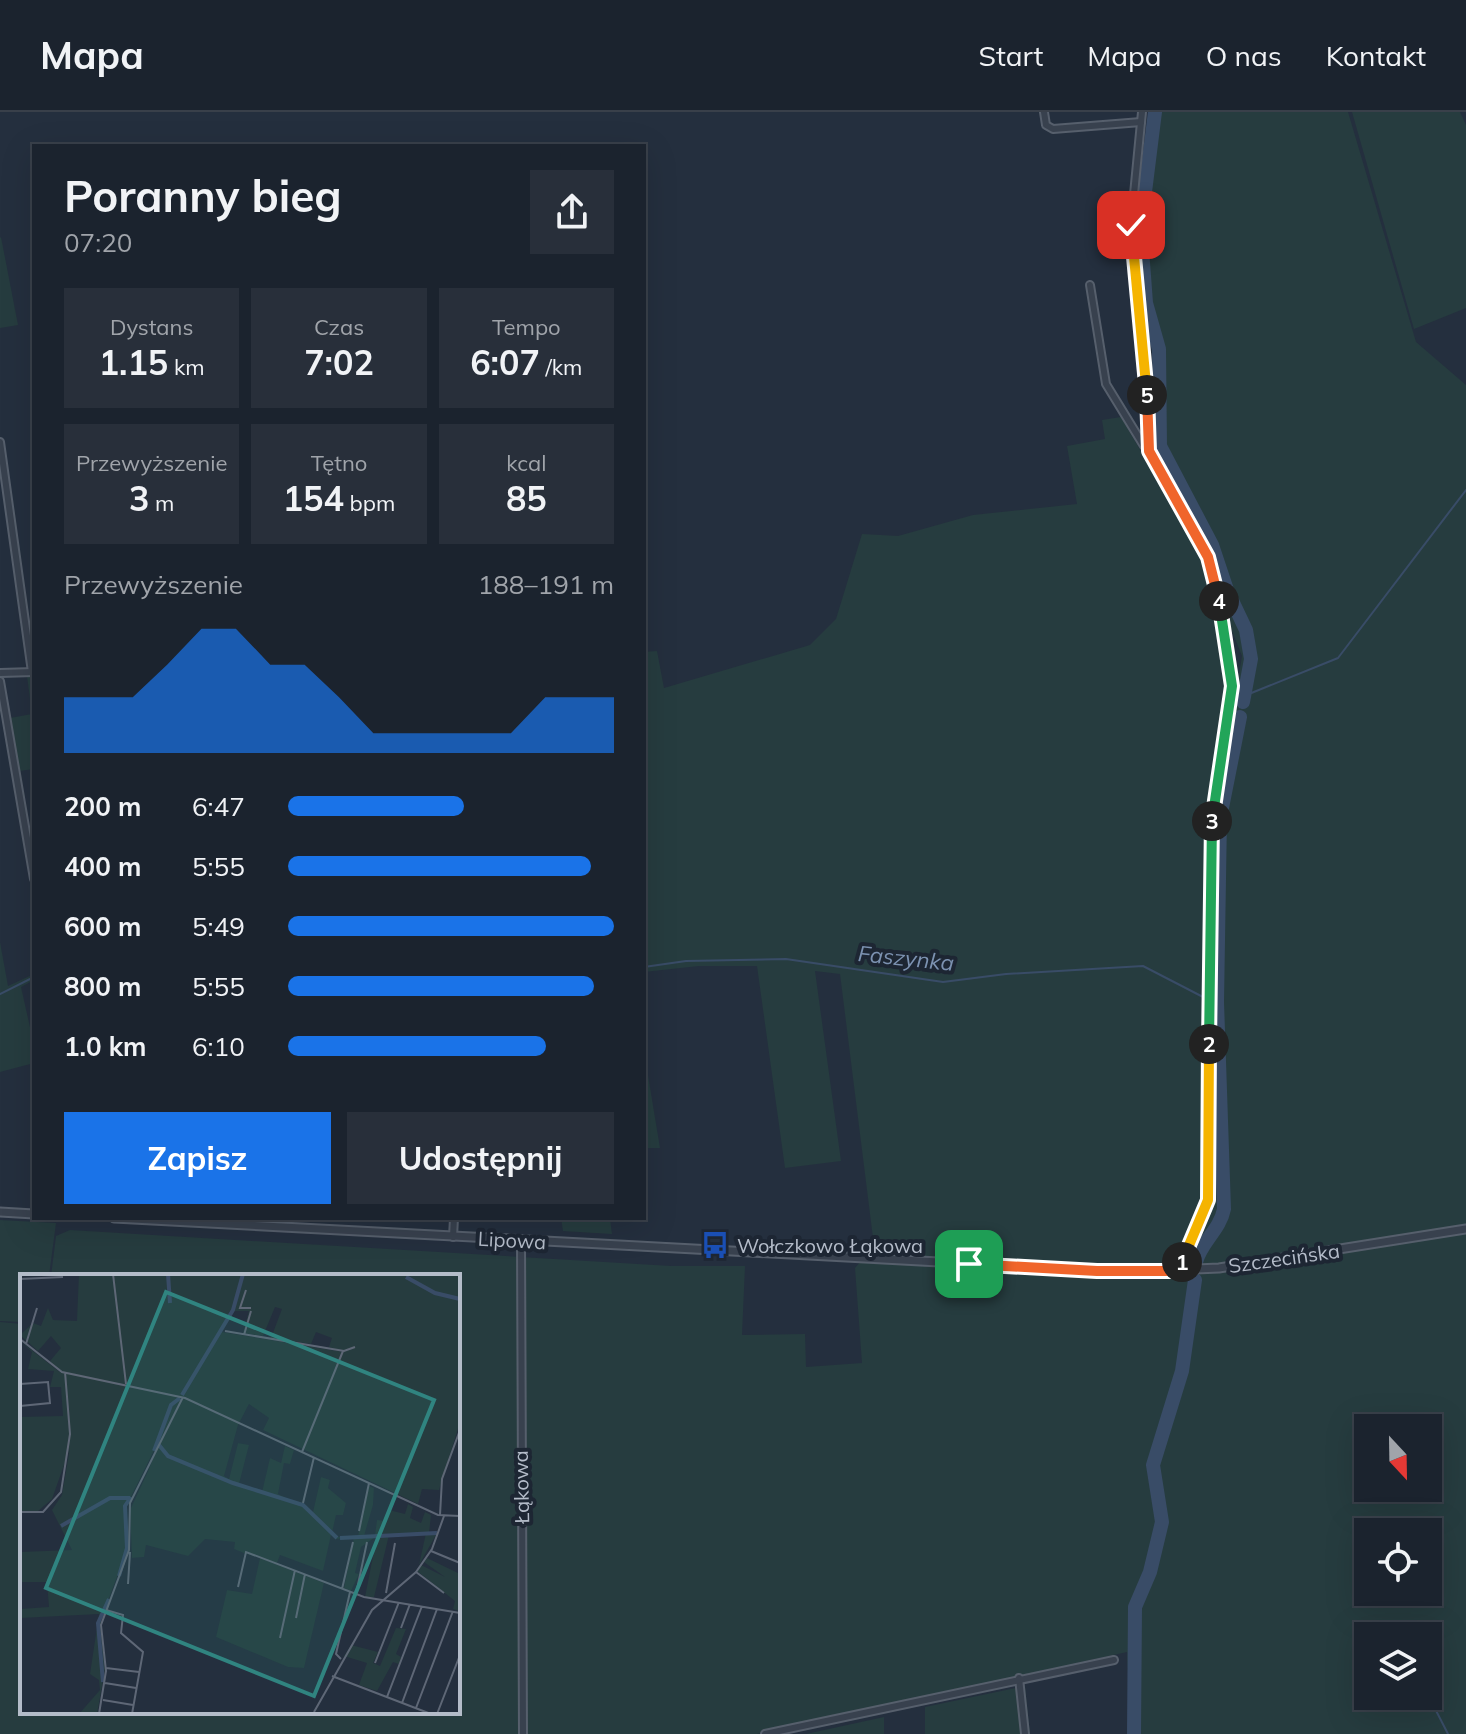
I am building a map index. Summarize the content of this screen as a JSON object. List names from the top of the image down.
{
  "streets": {
    "street": ["Lipowa", "Szczecińska", "Łąkowa"]
  },
  "crossings": [
    ["Lipowa", "Szczecińska"],
    ["Lipowa", "Łąkowa"]
  ],
  "water": ["Faszynka"],
  "places": {
    "bus stop": ["Wołczkowo Łąkowa"]
  },
  "north": "bottom",
  "page": {
    "header": "Mapa",
    "nav": [
      "Start",
      "Mapa",
      "O nas",
      "Kontakt"
    ],
    "heading": ["Poranny bieg", "07:20"],
    "stats": [
      ["Dystans", "1.15 km"],
      ["Czas", "7:02"],
      ["Tempo", "6:07 /km"],
      ["Przewyższenie", "3 m"],
      ["Tętno", "154 bpm"],
      ["kcal", "85"]
    ],
    "pins": [
      "5",
      "4",
      "3",
      "2",
      "1"
    ],
    "chart": ["Przewyższenie", "188–191 m"],
    "list": [
      {
        "name": "200 m",
        "note": "6:47"
      },
      {
        "name": "400 m",
        "note": "5:55"
      },
      {
        "name": "600 m",
        "note": "5:49"
      },
      {
        "name": "800 m",
        "note": "5:55"
      },
      {
        "name": "1.0 km",
        "note": "6:10"
      }
    ],
    "buttons": ["Zapisz", "Udostępnij"]
  }
}
